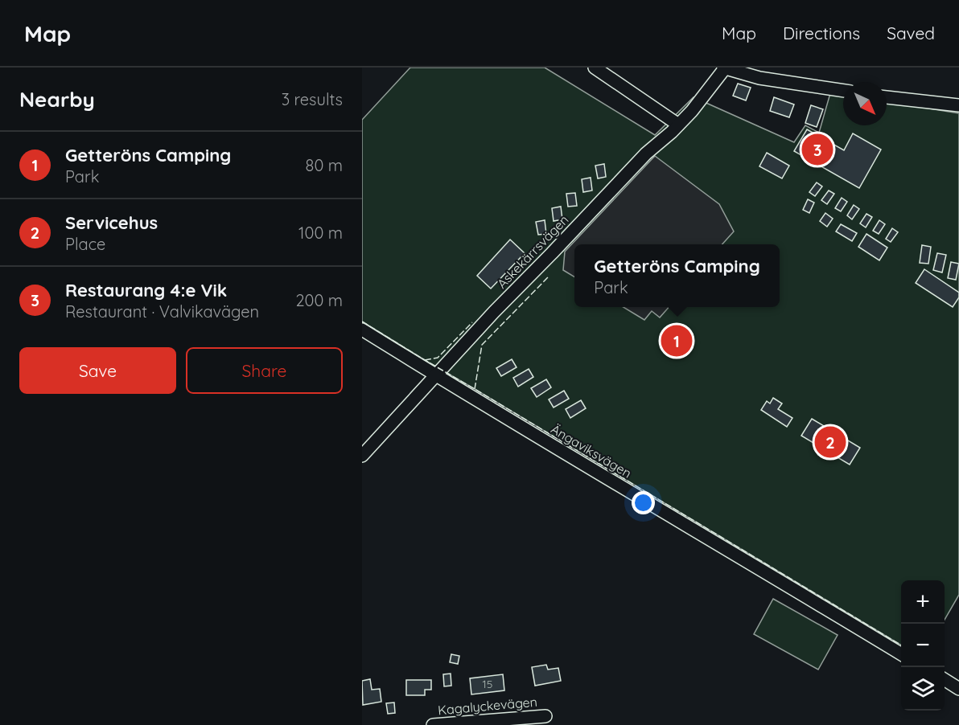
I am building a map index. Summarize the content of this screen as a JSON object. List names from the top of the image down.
{
  "streets": {
    "street": ["Askekärrsvägen", "Ängaviksvägen", "Kagalyckevägen"]
  },
  "crossings": [
    ["Askekärrsvägen", "Ängaviksvägen"]
  ],
  "house_numbers": ["15"],
  "north": "bottom right",
  "page": {
    "header": "Map",
    "nav": ["Map", "Directions", "Saved"],
    "heading": ["Nearby", "3 results"],
    "list": [
      {
        "mark": "1",
        "name": "Getteröns Camping",
        "note": "Park",
        "value": "80 m"
      },
      {
        "mark": "2",
        "name": "Servicehus",
        "note": "Place",
        "value": "100 m"
      },
      {
        "mark": "3",
        "name": "Restaurang 4:e Vik",
        "note": "Restaurant · Valvikavägen",
        "value": "200 m"
      }
    ],
    "pins": ["3", "1", "2"],
    "popup": ["Getteröns Camping", "Park"],
    "buttons": ["Save", "Share"],
    "map_buttons": ["+", "−"]
  }
}
